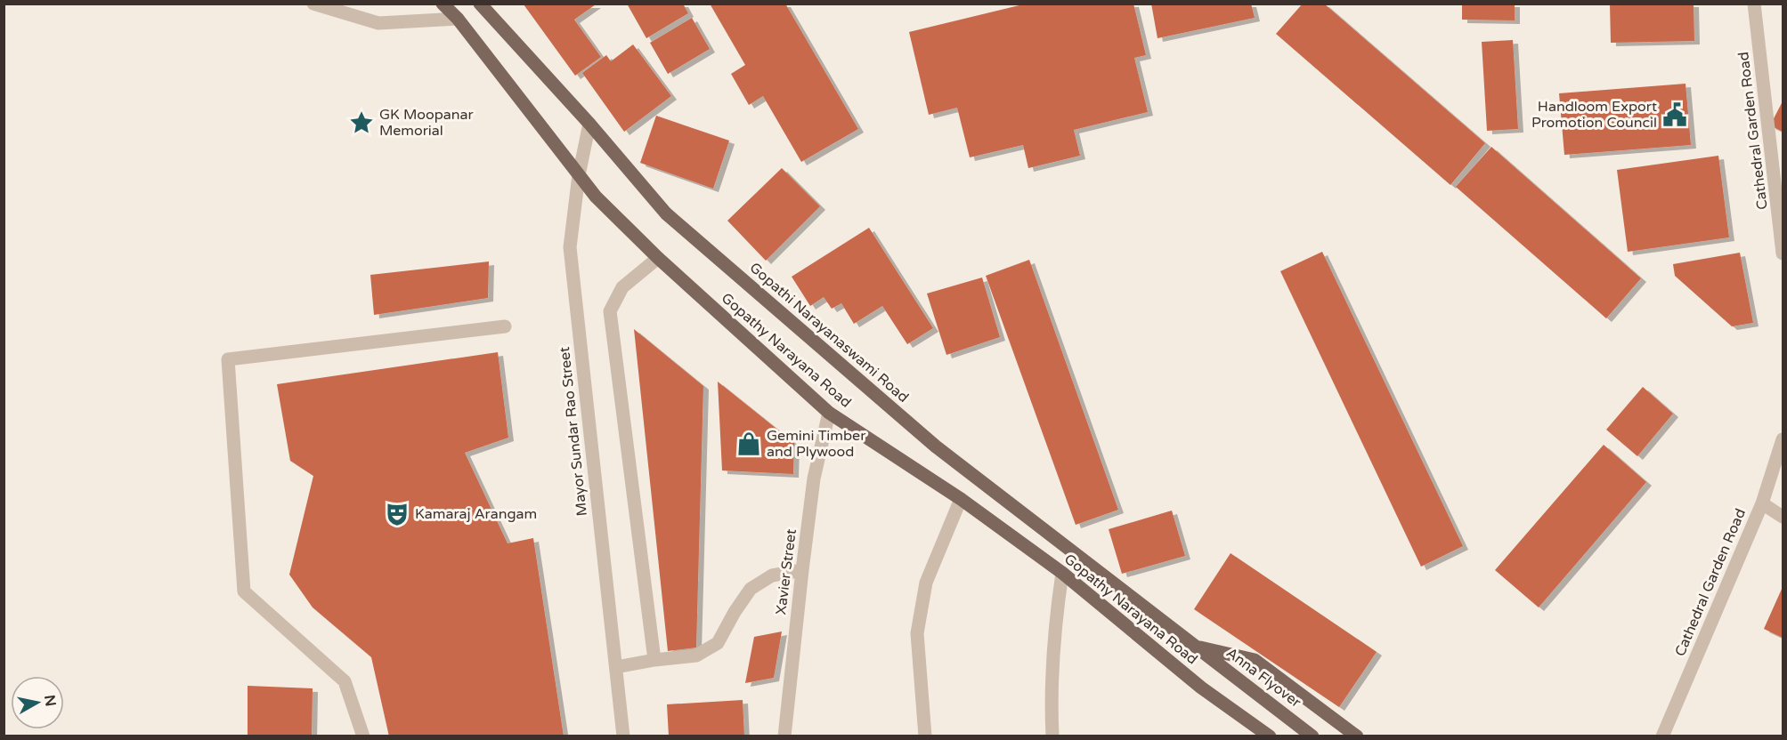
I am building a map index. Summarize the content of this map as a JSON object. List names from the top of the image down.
{
  "streets": {
    "main road": ["Gopathi Narayanaswami Road", "Gopathy Narayana Road", "Anna Flyover"],
    "street": ["Cathedral Garden Road", "Mayor Sundar Rao Street", "Xavier Street"]
  },
  "crossings": [
    ["Gopathi Narayanaswami Road", "Mayor Sundar Rao Street"],
    ["Gopathi Narayanaswami Road", "Anna Flyover"],
    ["Gopathy Narayana Road", "Mayor Sundar Rao Street"],
    ["Gopathy Narayana Road", "Xavier Street"]
  ],
  "places": {
    "public building": ["Handloom Export Promotion Council"],
    "place": ["GK Moopanar Memorial"],
    "shop": ["Gemini Timber and Plywood"],
    "theatre": ["Kamaraj Arangam"]
  },
  "north": "right"
}
